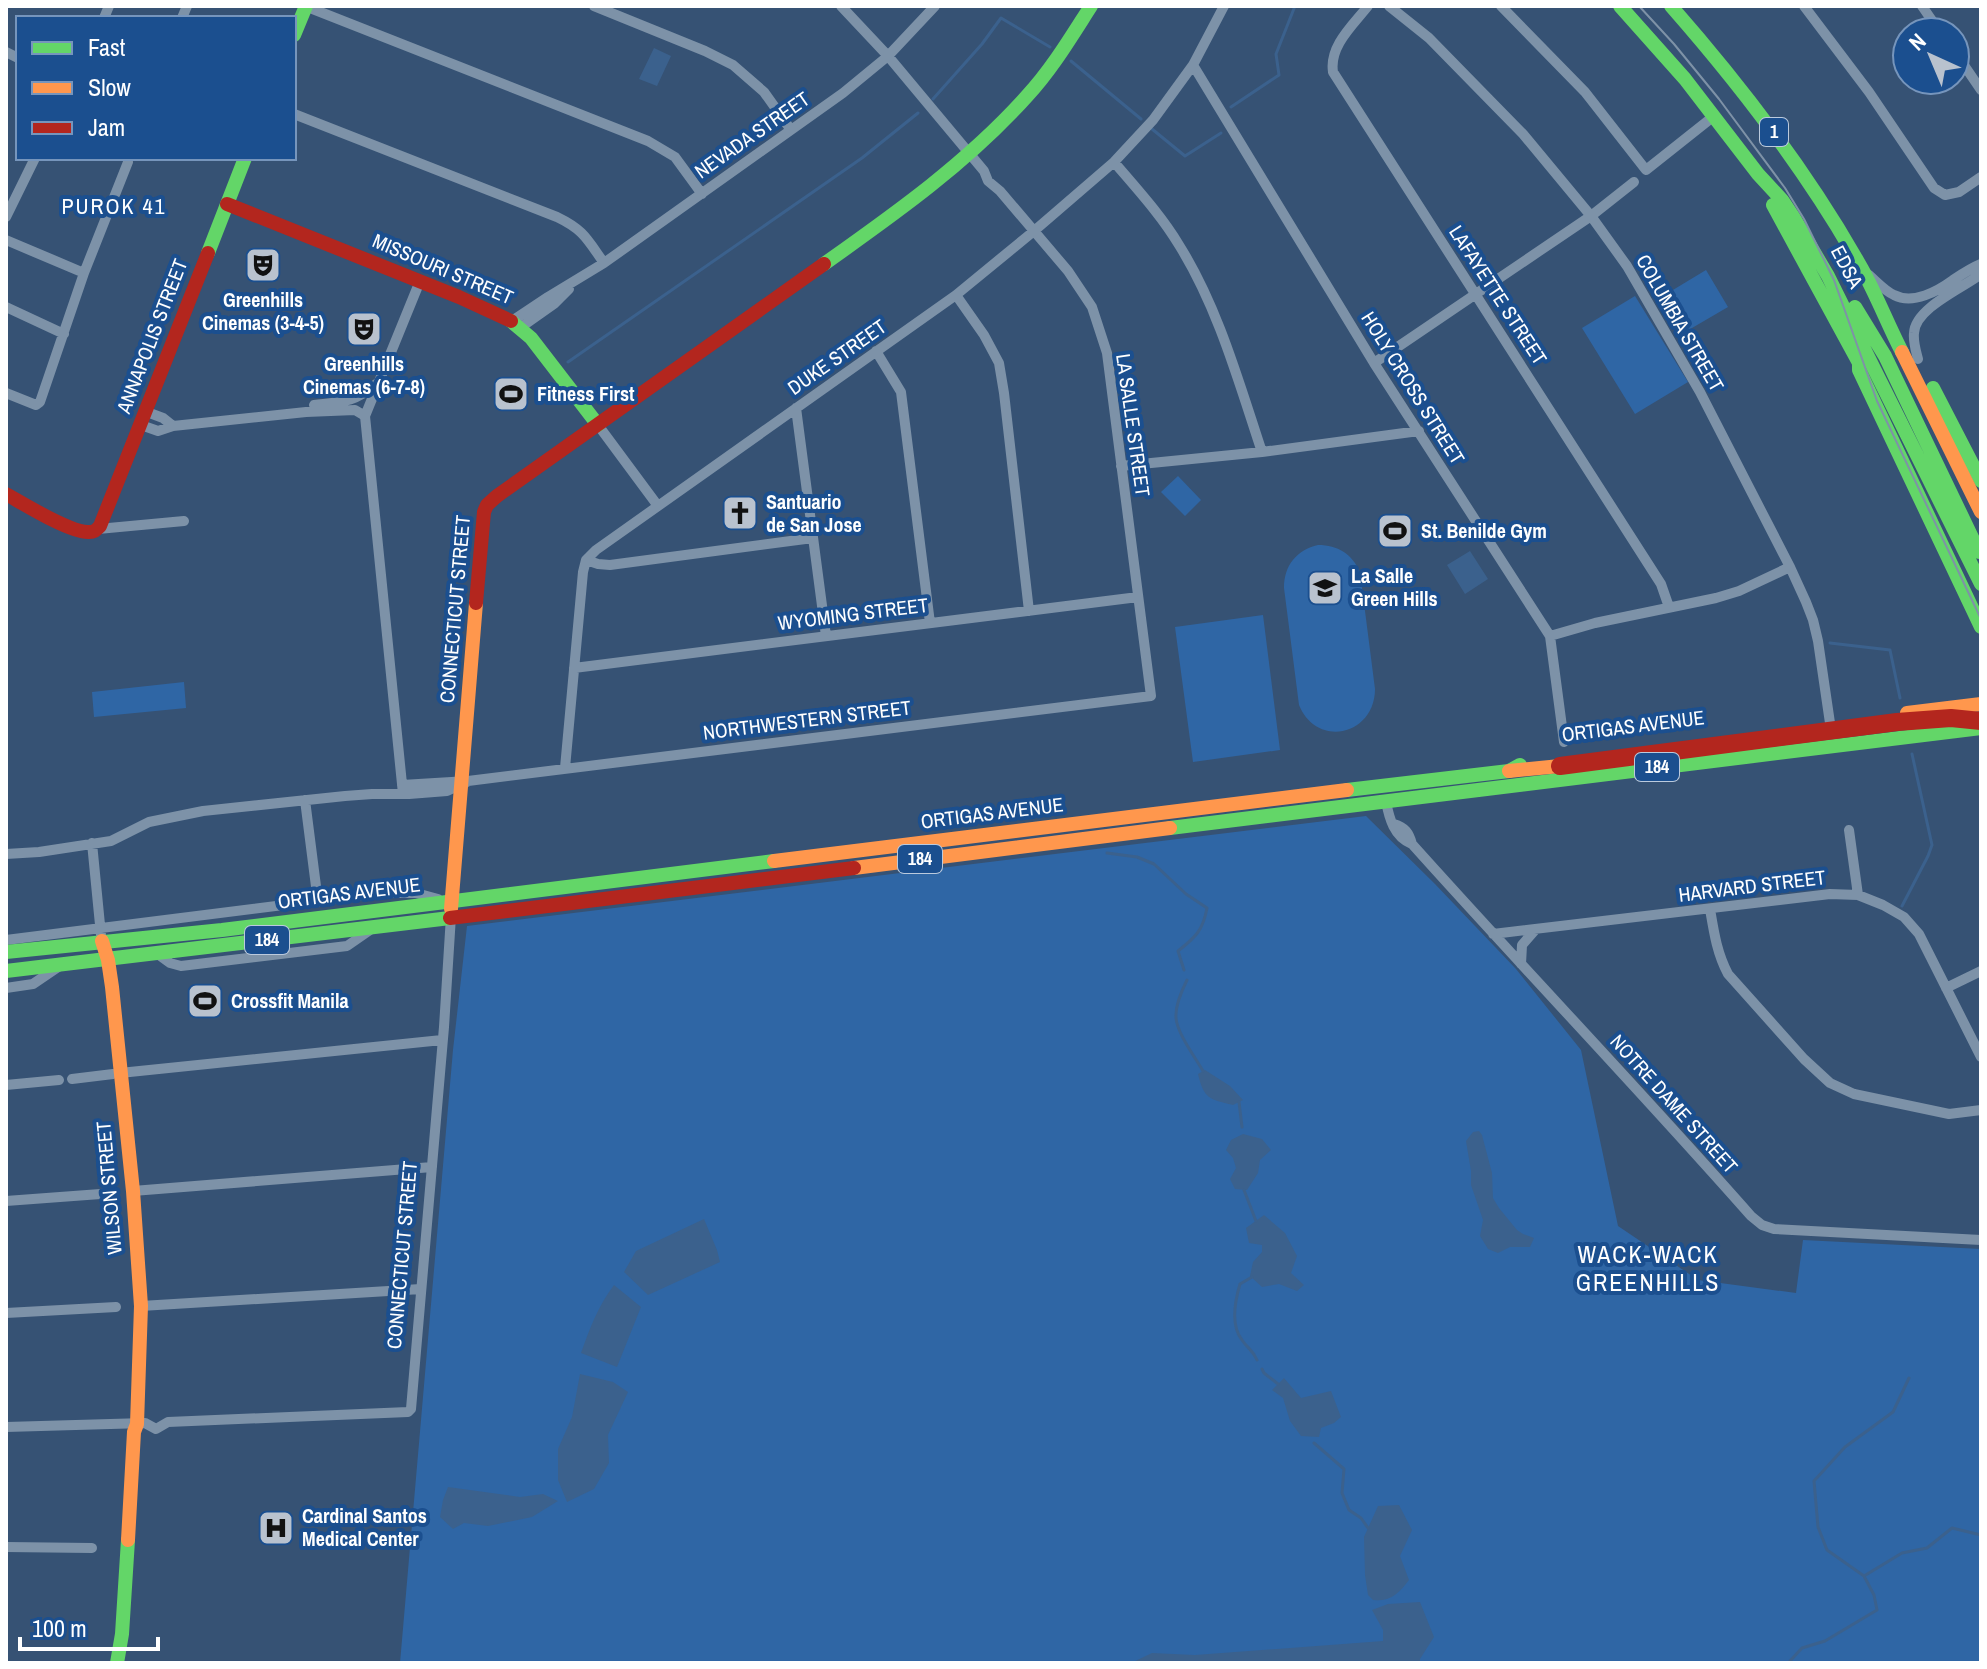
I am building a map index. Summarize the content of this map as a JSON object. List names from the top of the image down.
{
  "streets": {
    "main road": [
      "1",
      "EDSA",
      "MISSOURI STREET",
      "ANNAPOLIS STREET",
      "CONNECTICUT STREET",
      "ORTIGAS AVENUE",
      "184",
      "WILSON STREET"
    ],
    "street": [
      "NEVADA STREET",
      "LAFAYETTE STREET",
      "COLUMBIA STREET",
      "DUKE STREET",
      "HOLY CROSS STREET",
      "LA SALLE STREET",
      "WYOMING STREET",
      "NORTHWESTERN STREET",
      "HARVARD STREET",
      "NOTRE DAME STREET"
    ]
  },
  "crossings": [
    ["1", "EDSA"],
    ["NEVADA STREET", "MISSOURI STREET"],
    ["NEVADA STREET", "LA SALLE STREET"],
    ["MISSOURI STREET", "ANNAPOLIS STREET"],
    ["MISSOURI STREET", "DUKE STREET"],
    ["MISSOURI STREET", "CONNECTICUT STREET"],
    ["COLUMBIA STREET", "ORTIGAS AVENUE"],
    ["DUKE STREET", "HOLY CROSS STREET"],
    ["DUKE STREET", "LA SALLE STREET"],
    ["LA SALLE STREET", "CONNECTICUT STREET"],
    ["LA SALLE STREET", "WYOMING STREET"],
    ["LA SALLE STREET", "NORTHWESTERN STREET"],
    ["CONNECTICUT STREET", "NORTHWESTERN STREET"],
    ["CONNECTICUT STREET", "ORTIGAS AVENUE"],
    ["CONNECTICUT STREET", "WILSON STREET"],
    ["ORTIGAS AVENUE", "NOTRE DAME STREET"],
    ["ORTIGAS AVENUE", "WILSON STREET"],
    ["HARVARD STREET", "NOTRE DAME STREET"]
  ],
  "districts": ["PUROK 41", "WACK-WACK GREENHILLS"],
  "places": {
    "theatre": ["Greenhills Cinemas (3-4-5)", "Greenhills Cinemas (6-7-8)"],
    "sports": ["Fitness First", "St. Benilde Gym", "Crossfit Manila"],
    "church": ["Santuario de San Jose"],
    "school or university": ["La Salle Green Hills"],
    "hospital": ["Cardinal Santos Medical Center"]
  },
  "legend": ["Fast", "Slow", "Jam"],
  "scale_bar": "100 m",
  "north": "top left"
}
